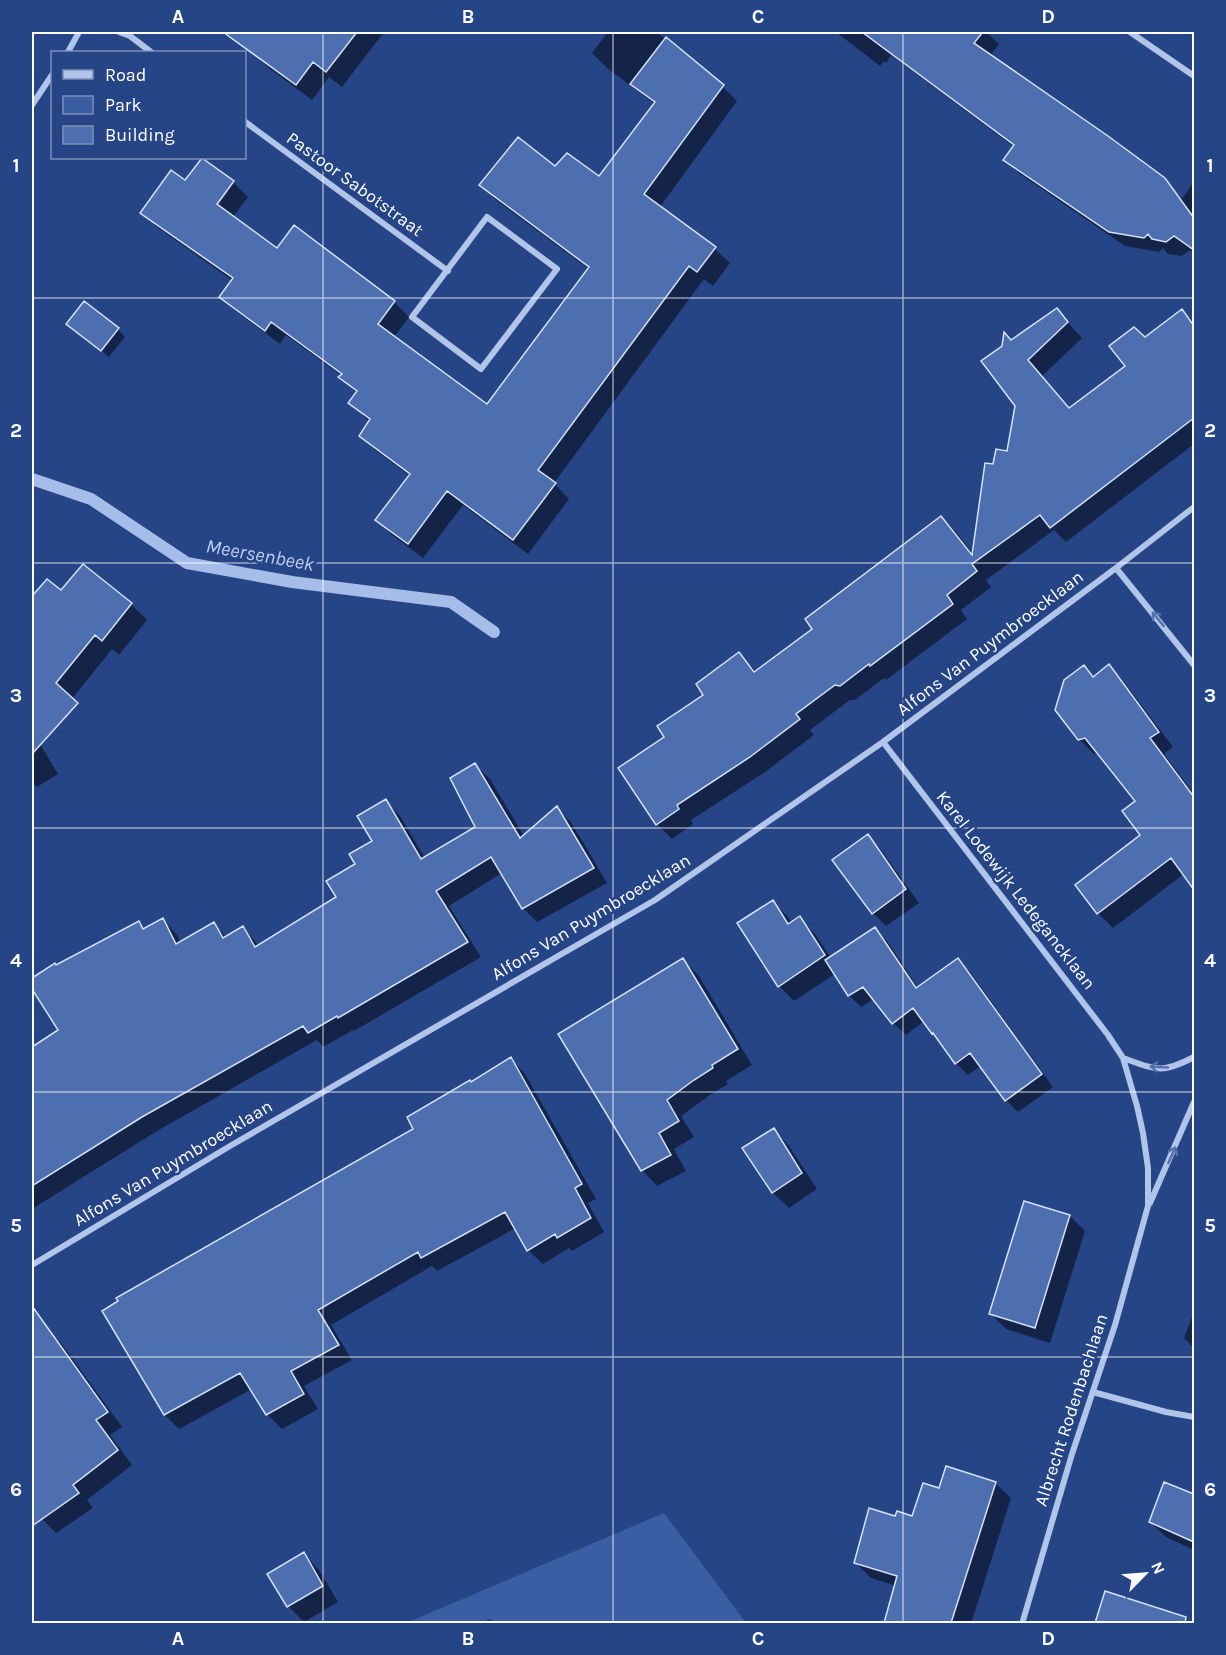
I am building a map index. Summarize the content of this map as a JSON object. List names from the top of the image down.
{
  "streets": {
    "street": [
      "Pastoor Sabotstraat",
      "Alfons Van Puymbroecklaan",
      "Karel Lodewijk Ledegancklaan",
      "Albrecht Rodenbachlaan"
    ]
  },
  "crossings": [
    ["Alfons Van Puymbroecklaan", "Karel Lodewijk Ledegancklaan"],
    ["Karel Lodewijk Ledegancklaan", "Albrecht Rodenbachlaan"]
  ],
  "water": ["Meersenbeek"],
  "legend": ["Road", "Park", "Building"],
  "north": "top right",
  "grid": {
    "columns": [
      "A",
      "B",
      "C",
      "D"
    ],
    "rows": [
      "1",
      "2",
      "3",
      "4",
      "5",
      "6"
    ]
  }
}
